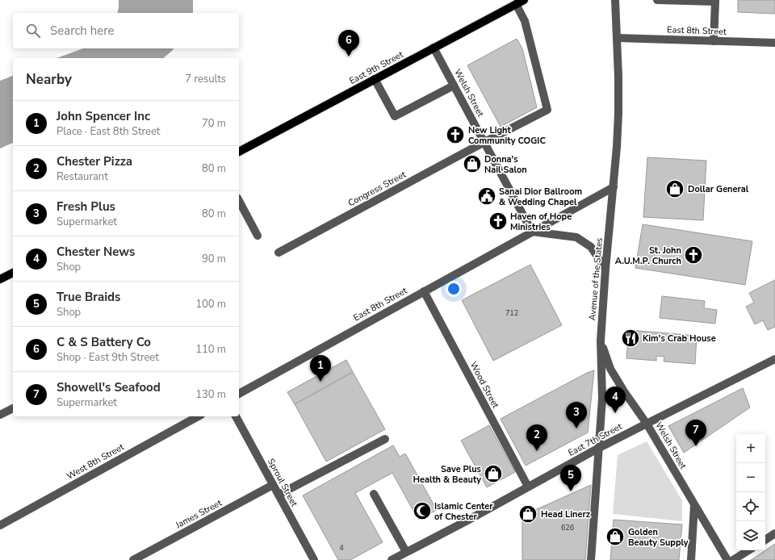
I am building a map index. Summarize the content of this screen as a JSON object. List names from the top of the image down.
{
  "streets": {
    "main road": ["East 9th Street"],
    "street": [
      "East 8th Street",
      "Welsh Street",
      "Congress Street",
      "Avenue of the States",
      "Wood Street",
      "East 7th Street",
      "West 8th Street",
      "Sproul Street",
      "James Street"
    ]
  },
  "crossings": [
    ["East 8th Street", "Welsh Street"],
    ["East 8th Street", "Avenue of the States"],
    ["East 8th Street", "Wood Street"],
    ["East 9th Street", "Welsh Street"],
    ["East 9th Street", "Congress Street"],
    ["Welsh Street", "Congress Street"],
    ["Welsh Street", "Avenue of the States"],
    ["Welsh Street", "East 7th Street"],
    ["Avenue of the States", "East 7th Street"],
    ["Wood Street", "East 7th Street"],
    ["Sproul Street", "James Street"]
  ],
  "places": {
    "church": ["New Light Community COGIC", "Haven of Hope Ministries", "St. John A.U.M.P. Church"],
    "shop": [
      "Donna's Nail Salon",
      "Dollar General",
      "Save Plus Health & Beauty",
      "Head Linerz",
      "Golden Beauty Supply"
    ],
    "public building": ["Sanai Dior Ballroom & Wedding Chapel"],
    "restaurant": ["Kim's Crab House"],
    "mosque": ["Islamic Center of Chester"]
  },
  "house_numbers": ["712", "626", "4"],
  "page": {
    "search": "Search here",
    "pins": [
      "6",
      "1",
      "4",
      "3",
      "7",
      "2",
      "5"
    ],
    "heading": ["Nearby", "7 results"],
    "list": [
      {
        "mark": "1",
        "name": "John Spencer Inc",
        "note": "Place · East 8th Street",
        "value": "70 m"
      },
      {
        "mark": "2",
        "name": "Chester Pizza",
        "note": "Restaurant",
        "value": "80 m"
      },
      {
        "mark": "3",
        "name": "Fresh Plus",
        "note": "Supermarket",
        "value": "80 m"
      },
      {
        "mark": "4",
        "name": "Chester News",
        "note": "Shop",
        "value": "90 m"
      },
      {
        "mark": "5",
        "name": "True Braids",
        "note": "Shop",
        "value": "100 m"
      },
      {
        "mark": "6",
        "name": "C & S Battery Co",
        "note": "Shop · East 9th Street",
        "value": "110 m"
      },
      {
        "mark": "7",
        "name": "Showell's Seafood",
        "note": "Supermarket",
        "value": "130 m"
      }
    ],
    "map_buttons": ["+", "−"]
  }
}
